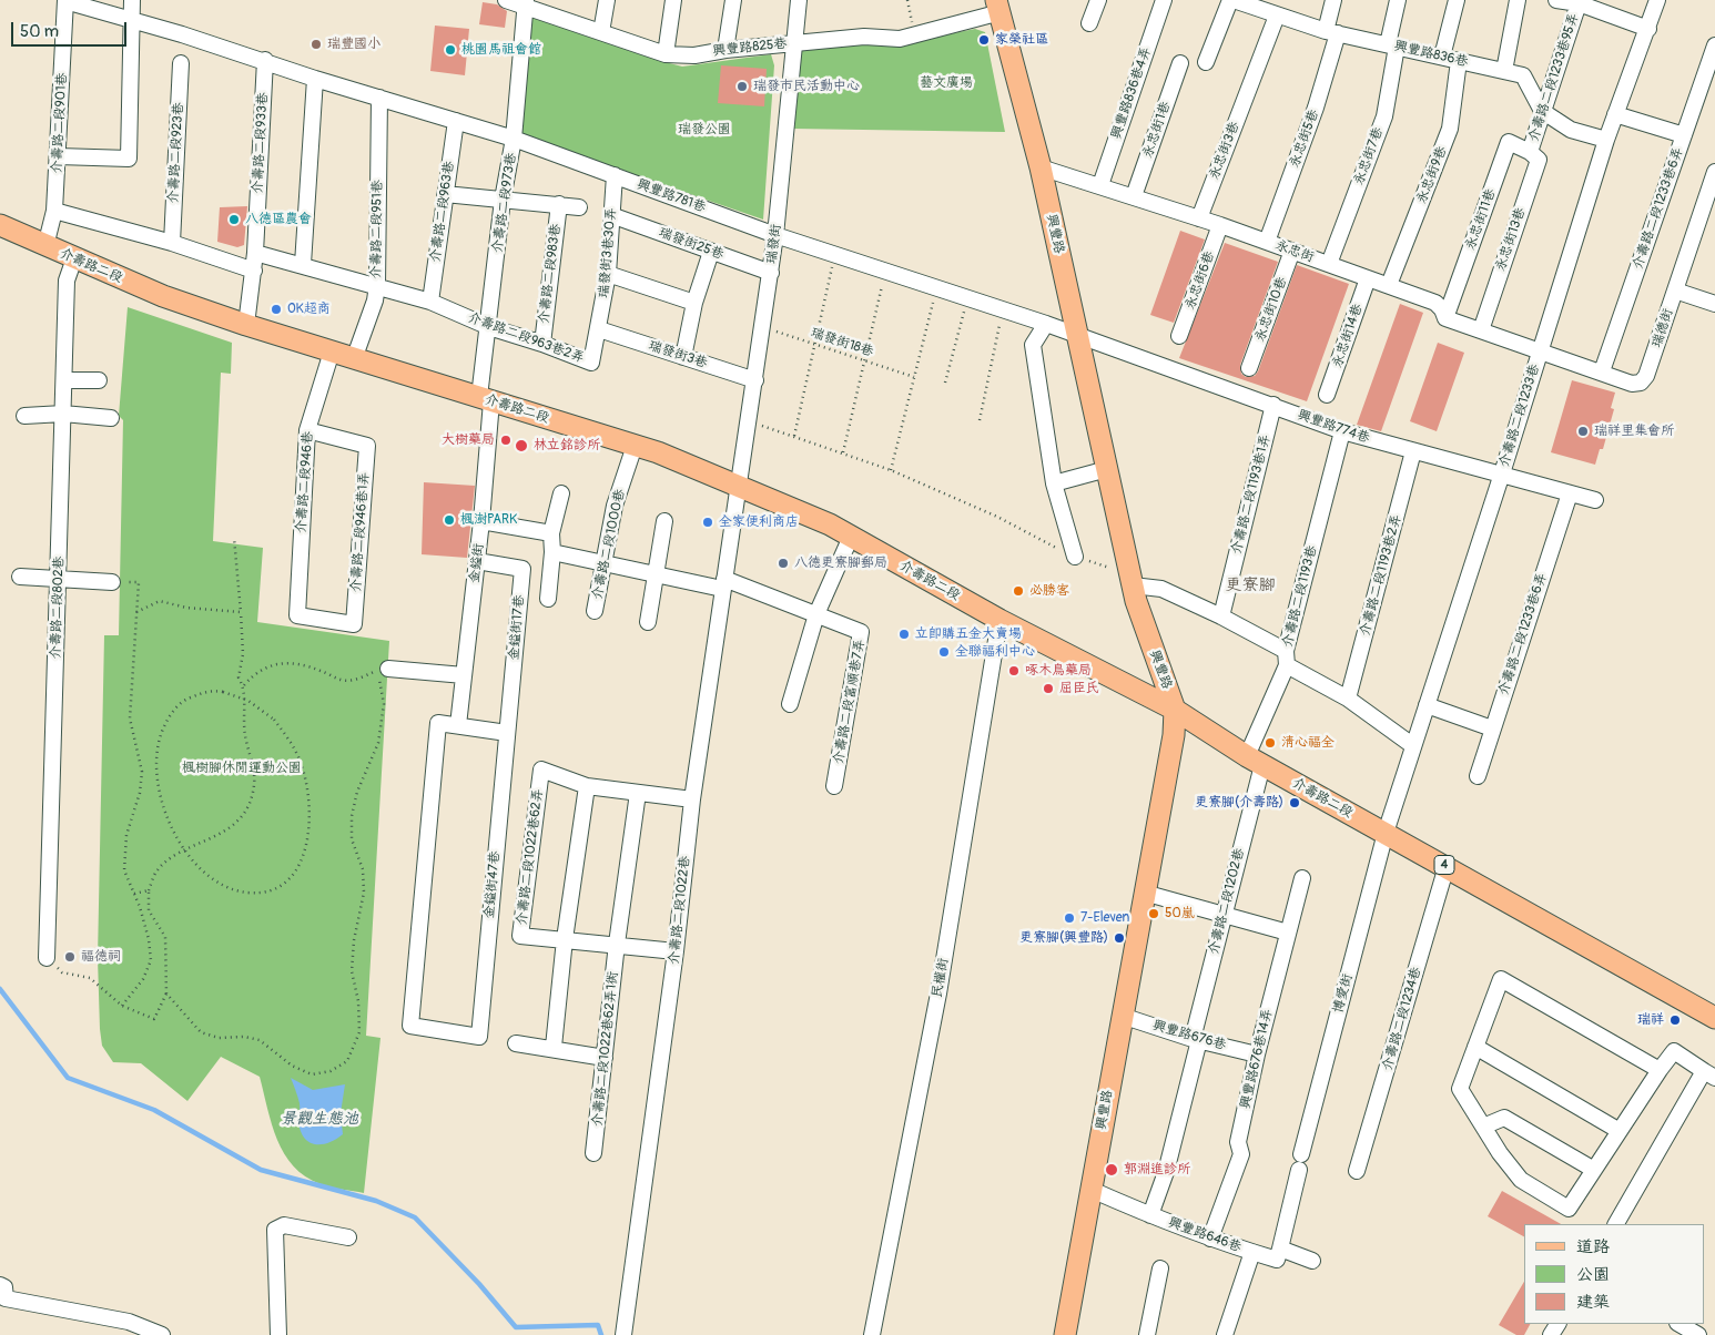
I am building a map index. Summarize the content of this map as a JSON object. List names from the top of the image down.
{
  "streets": {
    "main road": ["興豐路", "介壽路二段", "4"],
    "street": [
      "興豐路825巷",
      "興豐路836巷",
      "介壽路二段1233巷95弄",
      "興豐路836巷4弄",
      "介壽路二段901巷",
      "永忠街1巷",
      "永忠街5巷",
      "介壽路二段933巷",
      "永忠街3巷",
      "介壽路二段923巷",
      "永忠街7巷",
      "永忠街9巷",
      "興豐路781巷",
      "介壽路二段973巷",
      "介壽路二段1233巷6弄",
      "介壽路二段963巷",
      "永忠街11巷",
      "介壽路二段951巷",
      "永忠街13巷",
      "瑞發街25巷",
      "瑞發街",
      "永忠街",
      "瑞發街3巷30弄",
      "介壽路二段983巷",
      "永忠街6巷",
      "永忠街10巷",
      "瑞德街",
      "永忠街14巷",
      "介壽路二段963巷2弄",
      "瑞發街3巷",
      "介壽路二段1233巷",
      "興豐路774巷",
      "介壽路二段946巷",
      "介壽路二段1193巷1弄",
      "介壽路二段946巷1弄",
      "介壽路二段1000巷",
      "金鎰街",
      "介壽路二段1193巷2弄",
      "介壽路二段1193巷",
      "介壽路二段802巷",
      "金鎰街17巷",
      "介壽路二段富順巷7弄",
      "介壽路二段1022巷62弄",
      "金鎰街47巷",
      "介壽路二段1202巷",
      "介壽路二段1022巷",
      "民權街",
      "博愛街",
      "介壽路二段1234巷",
      "興豐路676巷",
      "介壽路二段1022巷62弄1衖",
      "興豐路676巷14弄",
      "興豐路646巷"
    ],
    "path": ["瑞發街18巷"]
  },
  "crossings": [
    ["興豐路825巷", "介壽路二段973巷"],
    ["興豐路825巷", "興豐路"],
    ["興豐路825巷", "瑞發街"],
    ["興豐路836巷", "介壽路二段1233巷95弄"],
    ["興豐路836巷", "永忠街5巷"],
    ["興豐路836巷", "永忠街3巷"],
    ["興豐路836巷", "永忠街7巷"],
    ["興豐路836巷", "永忠街9巷"],
    ["興豐路836巷", "介壽路二段1233巷"],
    ["介壽路二段1233巷95弄", "永忠街11巷"],
    ["介壽路二段1233巷95弄", "永忠街13巷"],
    ["興豐路836巷4弄", "永忠街"],
    ["介壽路二段901巷", "興豐路781巷"],
    ["介壽路二段901巷", "介壽路二段"],
    ["永忠街1巷", "永忠街"],
    ["永忠街5巷", "永忠街"],
    ["介壽路二段933巷", "興豐路781巷"],
    ["介壽路二段933巷", "介壽路二段"],
    ["介壽路二段933巷", "介壽路二段963巷2弄"],
    ["永忠街3巷", "永忠街"],
    ["永忠街7巷", "永忠街"],
    ["永忠街9巷", "永忠街"],
    ["興豐路781巷", "介壽路二段973巷"],
    ["興豐路781巷", "介壽路二段963巷"],
    ["興豐路781巷", "介壽路二段951巷"],
    ["興豐路781巷", "興豐路"],
    ["興豐路781巷", "瑞發街"],
    ["興豐路781巷", "瑞發街3巷30弄"],
    ["興豐路781巷", "興豐路774巷"],
    ["介壽路二段973巷", "介壽路二段"],
    ["介壽路二段973巷", "介壽路二段963巷2弄"],
    ["介壽路二段973巷", "金鎰街"],
    ["介壽路二段1233巷6弄", "瑞德街"],
    ["介壽路二段1233巷6弄", "興豐路774巷"],
    ["介壽路二段963巷", "介壽路二段963巷2弄"],
    ["永忠街11巷", "永忠街13巷"],
    ["永忠街11巷", "永忠街"],
    ["介壽路二段951巷", "介壽路二段"],
    ["介壽路二段951巷", "介壽路二段963巷2弄"],
    ["興豐路", "永忠街"],
    ["興豐路", "介壽路二段"],
    ["興豐路", "興豐路774巷"],
    ["興豐路", "興豐路676巷"],
    ["興豐路", "興豐路646巷"],
    ["永忠街13巷", "永忠街"],
    ["瑞發街25巷", "瑞發街"],
    ["瑞發街25巷", "瑞發街3巷30弄"],
    ["瑞發街", "介壽路二段"],
    ["瑞發街", "瑞發街18巷"],
    ["瑞發街", "瑞發街3巷"],
    ["瑞發街", "介壽路二段1022巷"],
    ["永忠街", "永忠街6巷"],
    ["永忠街", "永忠街10巷"],
    ["永忠街", "瑞德街"],
    ["永忠街", "永忠街14巷"],
    ["永忠街", "介壽路二段1233巷"],
    ["瑞發街3巷30弄", "介壽路二段963巷2弄"],
    ["瑞發街3巷30弄", "瑞發街3巷"],
    ["介壽路二段", "介壽路二段1233巷"],
    ["介壽路二段", "介壽路二段946巷"],
    ["介壽路二段", "介壽路二段1000巷"],
    ["介壽路二段", "金鎰街"],
    ["介壽路二段", "介壽路二段1193巷"],
    ["介壽路二段", "介壽路二段802巷"],
    ["介壽路二段", "介壽路二段1202巷"],
    ["介壽路二段", "介壽路二段1022巷"],
    ["介壽路二段", "民權街"],
    ["介壽路二段", "博愛街"],
    ["介壽路二段", "介壽路二段1234巷"],
    ["介壽路二段983巷", "介壽路二段963巷2弄"],
    ["瑞德街", "介壽路二段1233巷"],
    ["介壽路二段963巷2弄", "瑞發街3巷"],
    ["介壽路二段1233巷", "興豐路774巷"],
    ["介壽路二段1233巷", "博愛街"],
    ["興豐路774巷", "介壽路二段1193巷1弄"],
    ["興豐路774巷", "介壽路二段1193巷2弄"],
    ["興豐路774巷", "介壽路二段1193巷"],
    ["介壽路二段946巷", "介壽路二段946巷1弄"],
    ["金鎰街", "金鎰街17巷"],
    ["金鎰街", "金鎰街47巷"],
    ["介壽路二段1193巷", "介壽路二段1202巷"],
    ["金鎰街17巷", "金鎰街47巷"],
    ["介壽路二段1022巷62弄", "介壽路二段1022巷"],
    ["介壽路二段1022巷62弄", "介壽路二段1022巷62弄1衖"],
    ["介壽路二段1202巷", "興豐路676巷"],
    ["介壽路二段1202巷", "興豐路646巷"],
    ["興豐路676巷", "興豐路676巷14弄"],
    ["興豐路676巷14弄", "興豐路646巷"]
  ],
  "districts": ["更寮腳"],
  "water": ["景觀生態池"],
  "parks": ["藝文廣場", "瑞發公園", "楓樹腳休閒運動公園"],
  "places": [
    "家榮社區",
    "瑞豐國小",
    "桃園馬祖會館",
    "瑞發市民活動中心",
    "八德區農會",
    "OK超商",
    "瑞祥里集會所",
    "大樹藥局",
    "林立銘診所",
    "楓澍PARK",
    "全家便利商店",
    "八德更寮腳郵局",
    "必勝客",
    "立即購五金大賣場",
    "全聯福利中心",
    "啄木鳥藥局",
    "屈臣氏",
    "清心福全",
    "更寮腳(介壽路)",
    "50嵐",
    "7-Eleven",
    "更寮腳(興豐路)",
    "福德祠",
    "瑞祥",
    "郭淵進診所"
  ],
  "legend": ["道路", "公園", "建築"],
  "scale_bar": "50 m"
}
